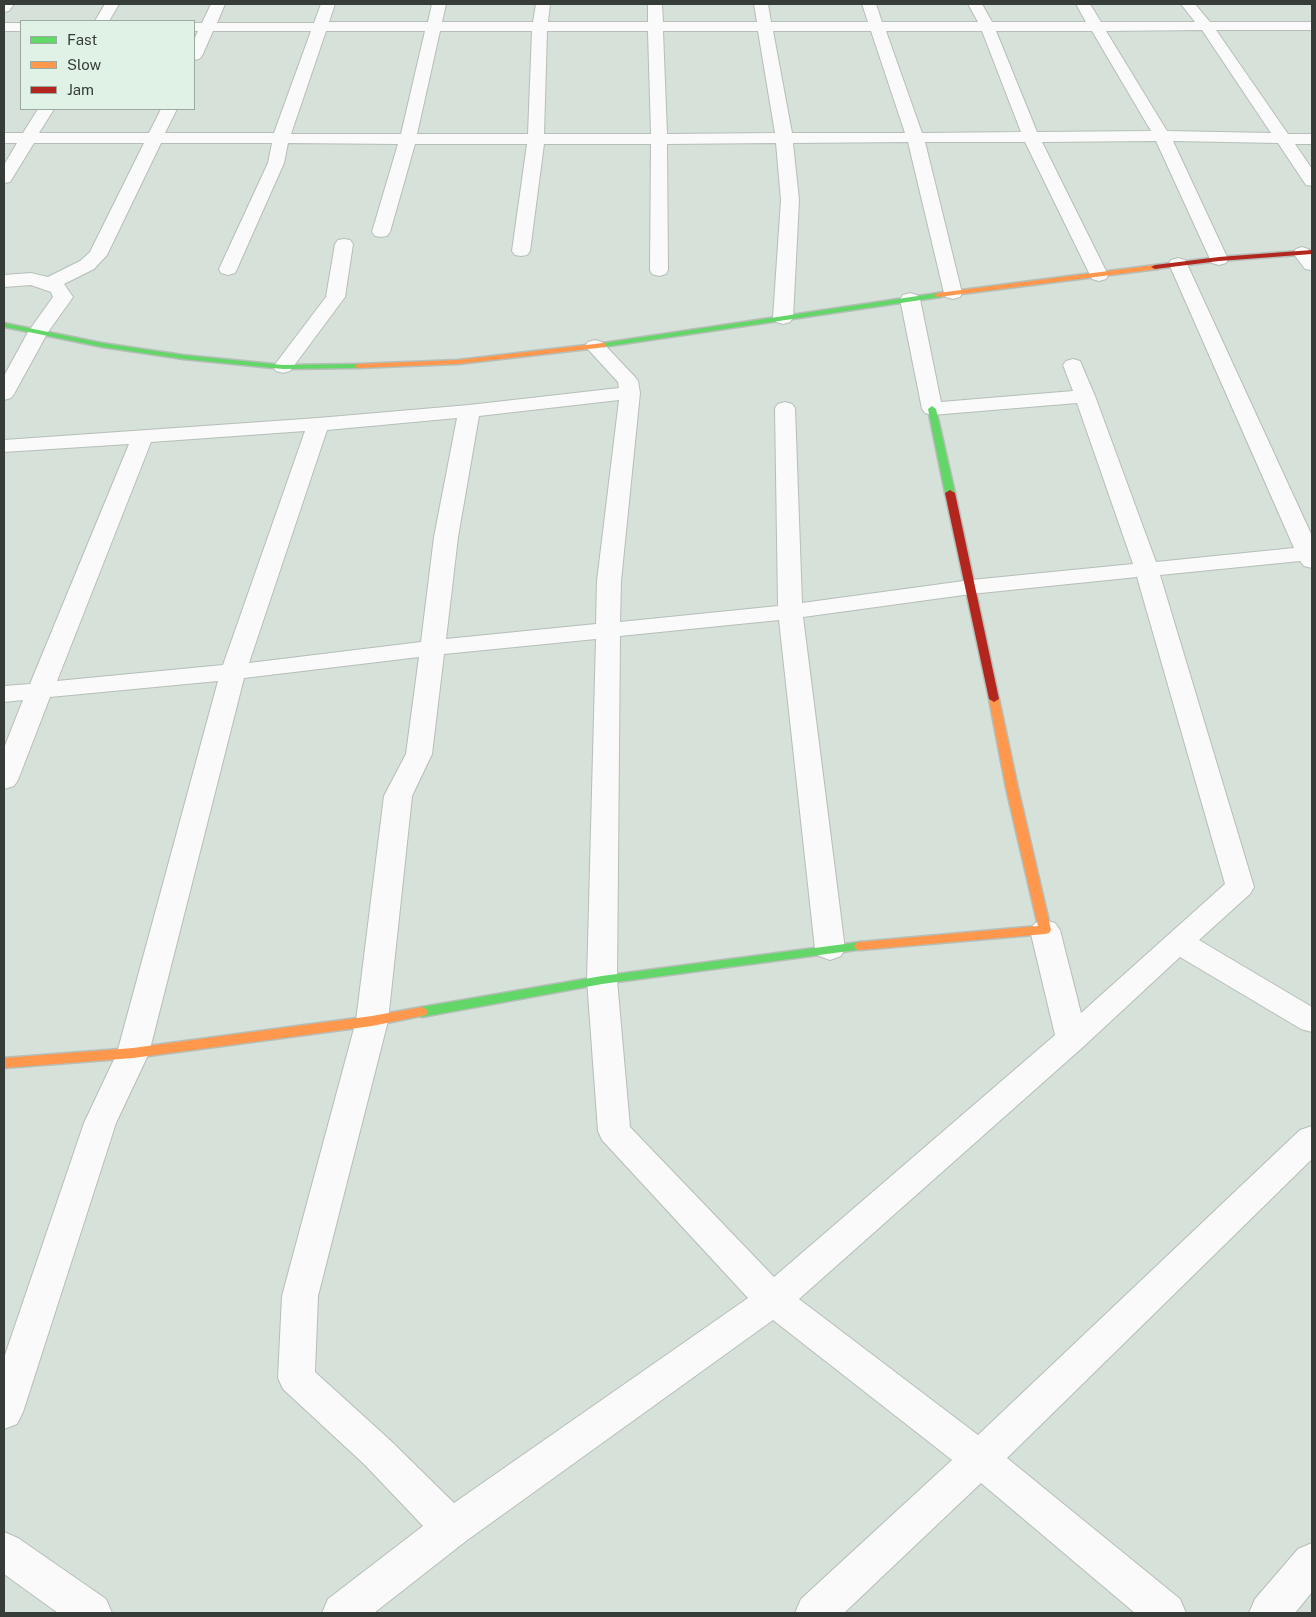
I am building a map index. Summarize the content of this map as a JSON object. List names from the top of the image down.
{
  "legend": ["Fast", "Slow", "Jam"]
}
